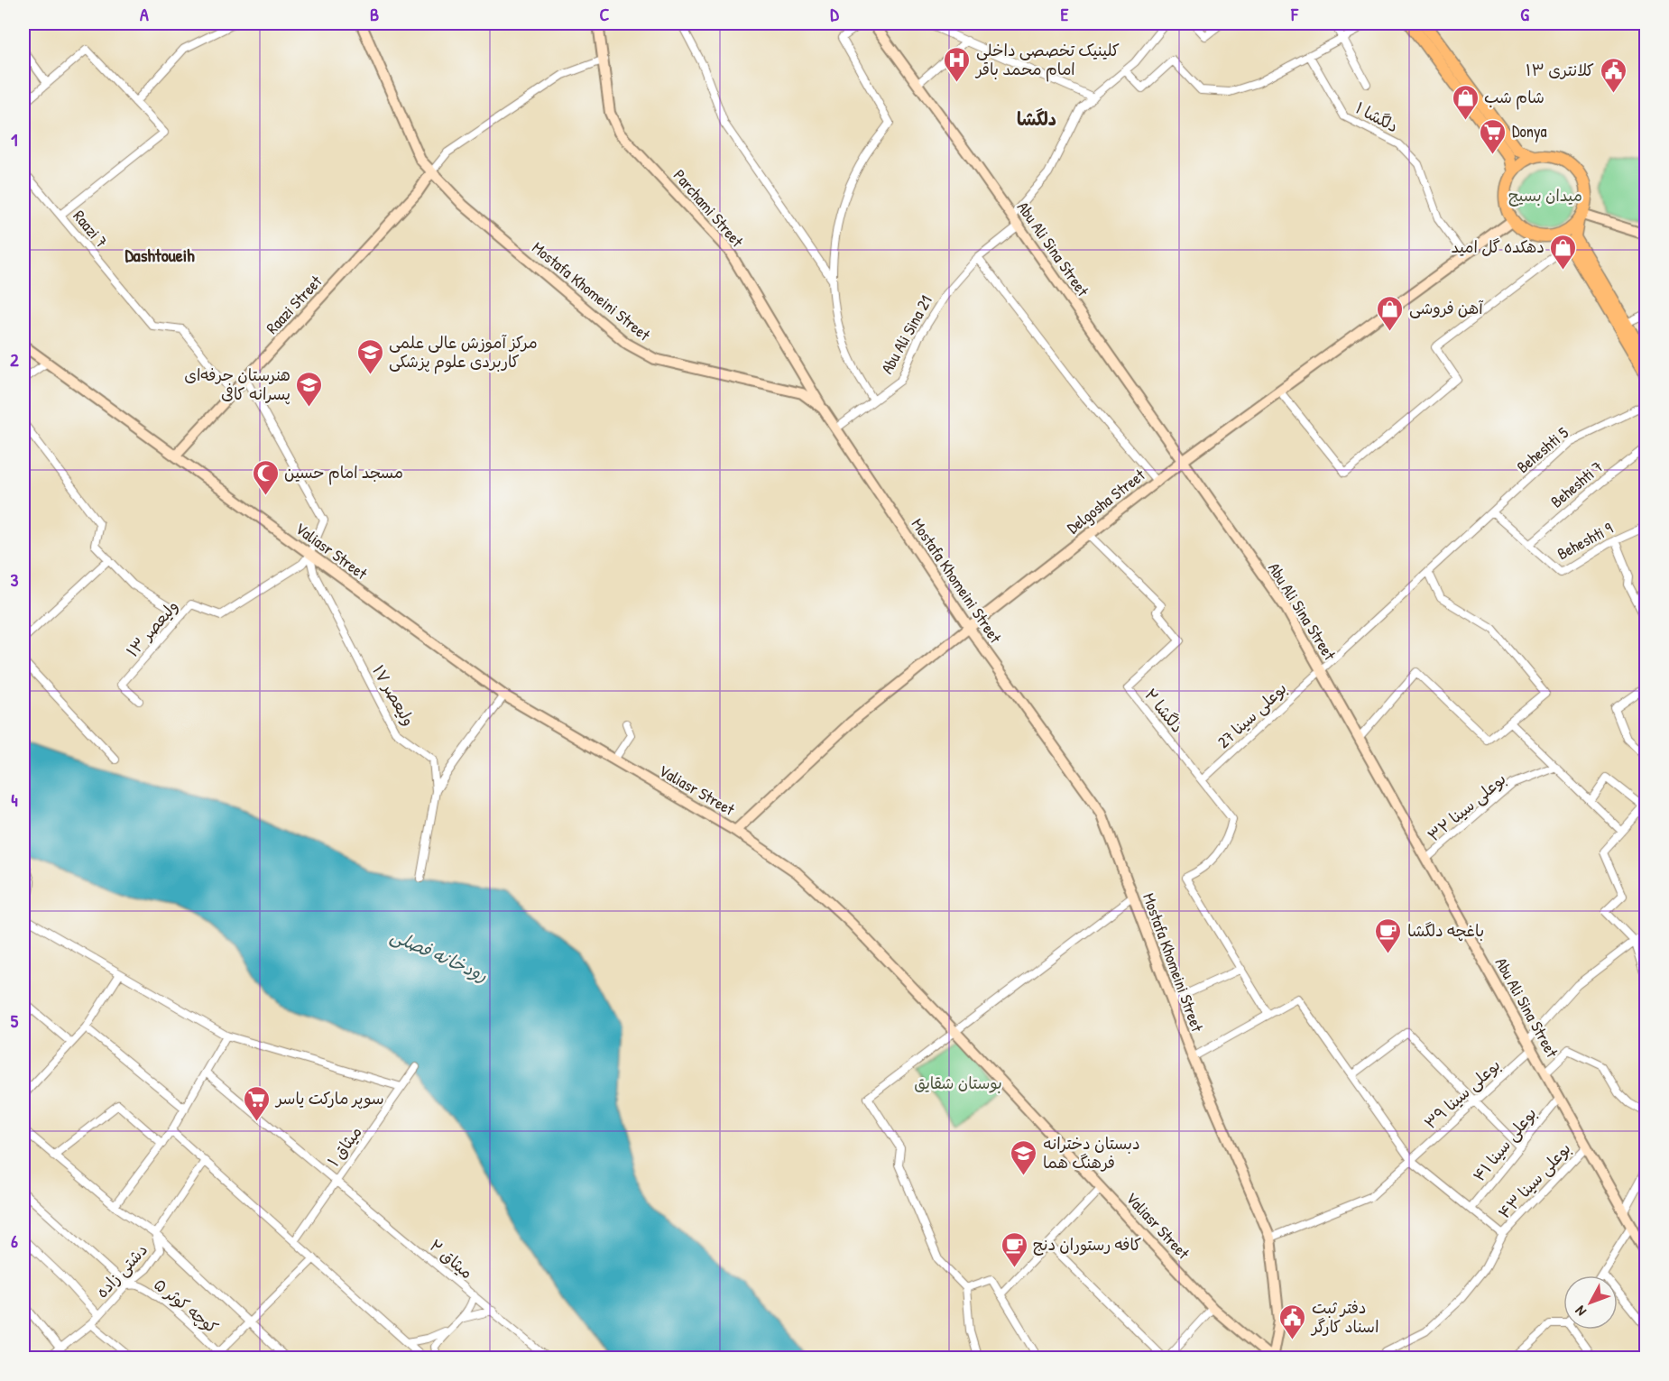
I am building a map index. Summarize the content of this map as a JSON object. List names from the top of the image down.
{
  "streets": {
    "street": [
      "دلگشا ۱",
      "Parchami Street",
      "Raazi 7",
      "Abu Ali Sina Street",
      "Mostafa Khomeini Street",
      "Raazi Street",
      "Abu Ali Sina 21",
      "Beheshti 5",
      "Beheshti 7",
      "Delgosha Street",
      "Beheshti 9",
      "Valiasr Street",
      "ولیعصر ۱۳",
      "ولیعصر ۱۷",
      "دلگشا ۲",
      "بوعلی سینا 27",
      "بوعلی سینا ۳۲",
      "بوعلی سینا ۳۹",
      "بوعلی سینا ۴۱",
      "میثاق ۱",
      "بوعلی سینا ۴۳",
      "میثاق ۲",
      "دشتی زاده",
      "کوچه کوثر ۵"
    ]
  },
  "crossings": [
    ["دلگشا ۱", "Delgosha Street"],
    ["Parchami Street", "Mostafa Khomeini Street"],
    ["Raazi 7", "Raazi Street"],
    ["Abu Ali Sina Street", "Abu Ali Sina 21"],
    ["Abu Ali Sina Street", "Delgosha Street"],
    ["Abu Ali Sina Street", "بوعلی سینا 27"],
    ["Abu Ali Sina Street", "بوعلی سینا ۳۲"],
    ["Abu Ali Sina Street", "بوعلی سینا ۳۹"],
    ["Abu Ali Sina Street", "بوعلی سینا ۴۱"],
    ["Abu Ali Sina Street", "بوعلی سینا ۴۳"],
    ["Mostafa Khomeini Street", "Raazi Street"],
    ["Mostafa Khomeini Street", "Abu Ali Sina 21"],
    ["Mostafa Khomeini Street", "Delgosha Street"],
    ["Mostafa Khomeini Street", "Valiasr Street"],
    ["Mostafa Khomeini Street", "بوعلی سینا ۳۹"],
    ["Raazi Street", "Valiasr Street"],
    ["Beheshti 5", "Beheshti 9"],
    ["Beheshti 5", "بوعلی سینا 27"],
    ["Beheshti 7", "Beheshti 9"],
    ["Delgosha Street", "Valiasr Street"],
    ["Delgosha Street", "دلگشا ۲"],
    ["Valiasr Street", "ولیعصر ۱۳"],
    ["Valiasr Street", "ولیعصر ۱۷"],
    ["ولیعصر ۱۳", "ولیعصر ۱۷"],
    ["دلگشا ۲", "بوعلی سینا 27"],
    ["میثاق ۱", "میثاق ۲"],
    ["دشتی زاده", "کوچه کوثر ۵"]
  ],
  "districts": ["دلگشا", "Dashtoueih"],
  "water": ["رودخانه فصلی"],
  "parks": ["میدان بسیج", "بوستان شقایق"],
  "places": {
    "hospital": ["کلینیک تخصصی داخلی امام محمد باقر"],
    "public building": ["کلانتری ۱۳", "دفتر ثبت اسناد کارگر"],
    "shop": ["شام شب", "دهکده گل امید", "آهن فروشی"],
    "supermarket": ["Donya", "سوپر مارکت یاسر"],
    "school or university": ["مرکز آموزش عالی علمی کاربردی علوم پزشکی", "هنرستان حرفه‌ای پسرانه کافی", "دبستان دخترانه فرهنگ هما"],
    "mosque": ["مسجد امام حسین"],
    "cafe": ["باغچه دلگشا", "کافه رستوران دنج"]
  },
  "north": "bottom left",
  "grid": {
    "columns": [
      "A",
      "B",
      "C",
      "D",
      "E",
      "F",
      "G"
    ],
    "rows": [
      "1",
      "2",
      "3",
      "4",
      "5",
      "6"
    ]
  }
}
